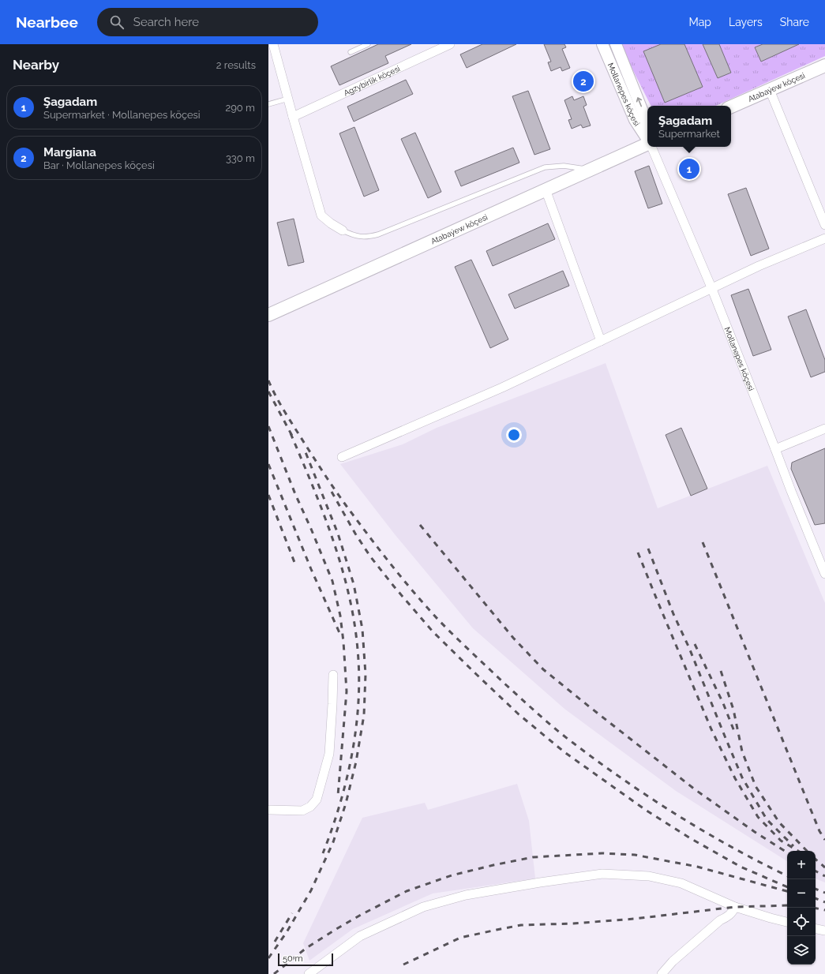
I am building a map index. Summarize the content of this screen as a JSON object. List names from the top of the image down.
{
  "streets": {
    "main road": ["Atabaýew köçesi"],
    "street": ["Agzybirlik köçesi", "Mollanepes köçesi"]
  },
  "scale_bar": "50 m",
  "page": {
    "header": "Nearbee",
    "search": "Search here",
    "nav": ["Map", "Layers", "Share"],
    "heading": ["Nearby", "2 results"],
    "pins": ["2", "1"],
    "list": [
      {
        "mark": "1",
        "name": "Şagadam",
        "note": "Supermarket · Mollanepes köçesi",
        "value": "290 m"
      },
      {
        "mark": "2",
        "name": "Margiana",
        "note": "Bar · Mollanepes köçesi",
        "value": "330 m"
      }
    ],
    "popup": ["Şagadam", "Supermarket"],
    "map_buttons": ["+", "−"],
    "scale": "50 m"
  }
}
